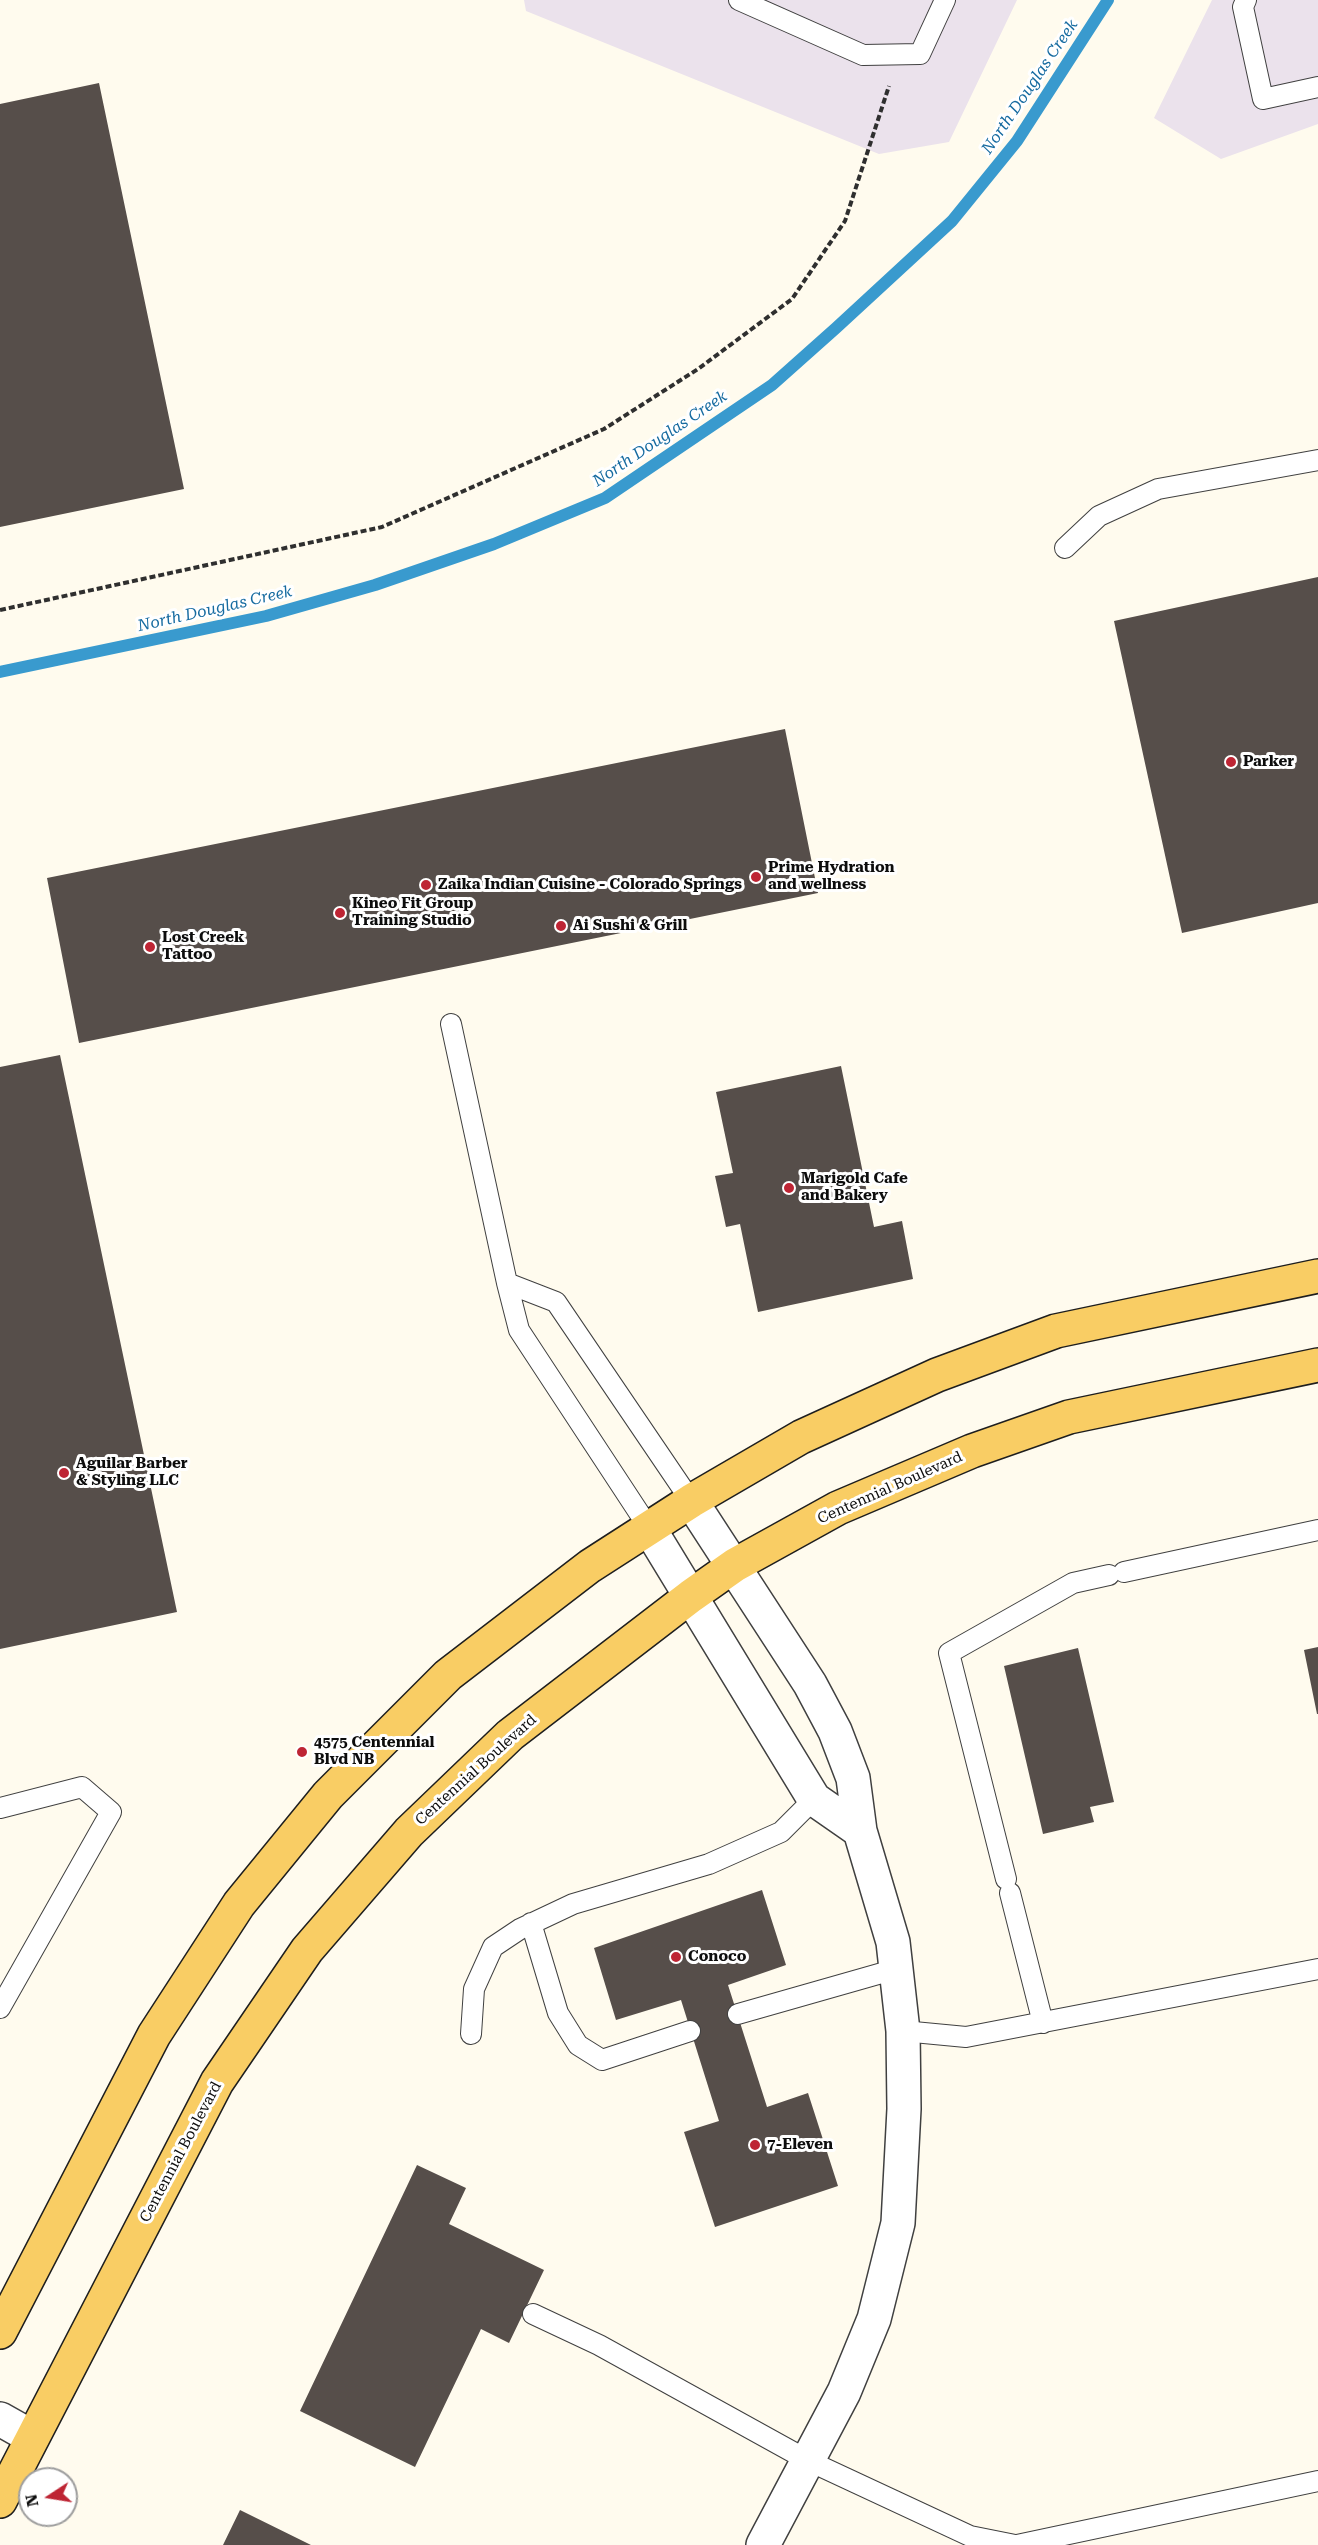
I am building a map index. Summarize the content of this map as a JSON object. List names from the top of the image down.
{
  "streets": {
    "main road": ["Centennial Boulevard"]
  },
  "water": ["North Douglas Creek"],
  "places": [
    "Parker",
    "Prime Hydration and wellness",
    "Zaika Indian Cuisine - Colorado Springs",
    "Kineo Fit Group Training Studio",
    "Ai Sushi & Grill",
    "Lost Creek Tattoo",
    "Marigold Cafe and Bakery",
    "Aguilar Barber & Styling LLC",
    "4575 Centennial Blvd NB",
    "Conoco",
    "7-Eleven"
  ],
  "north": "left"
}
